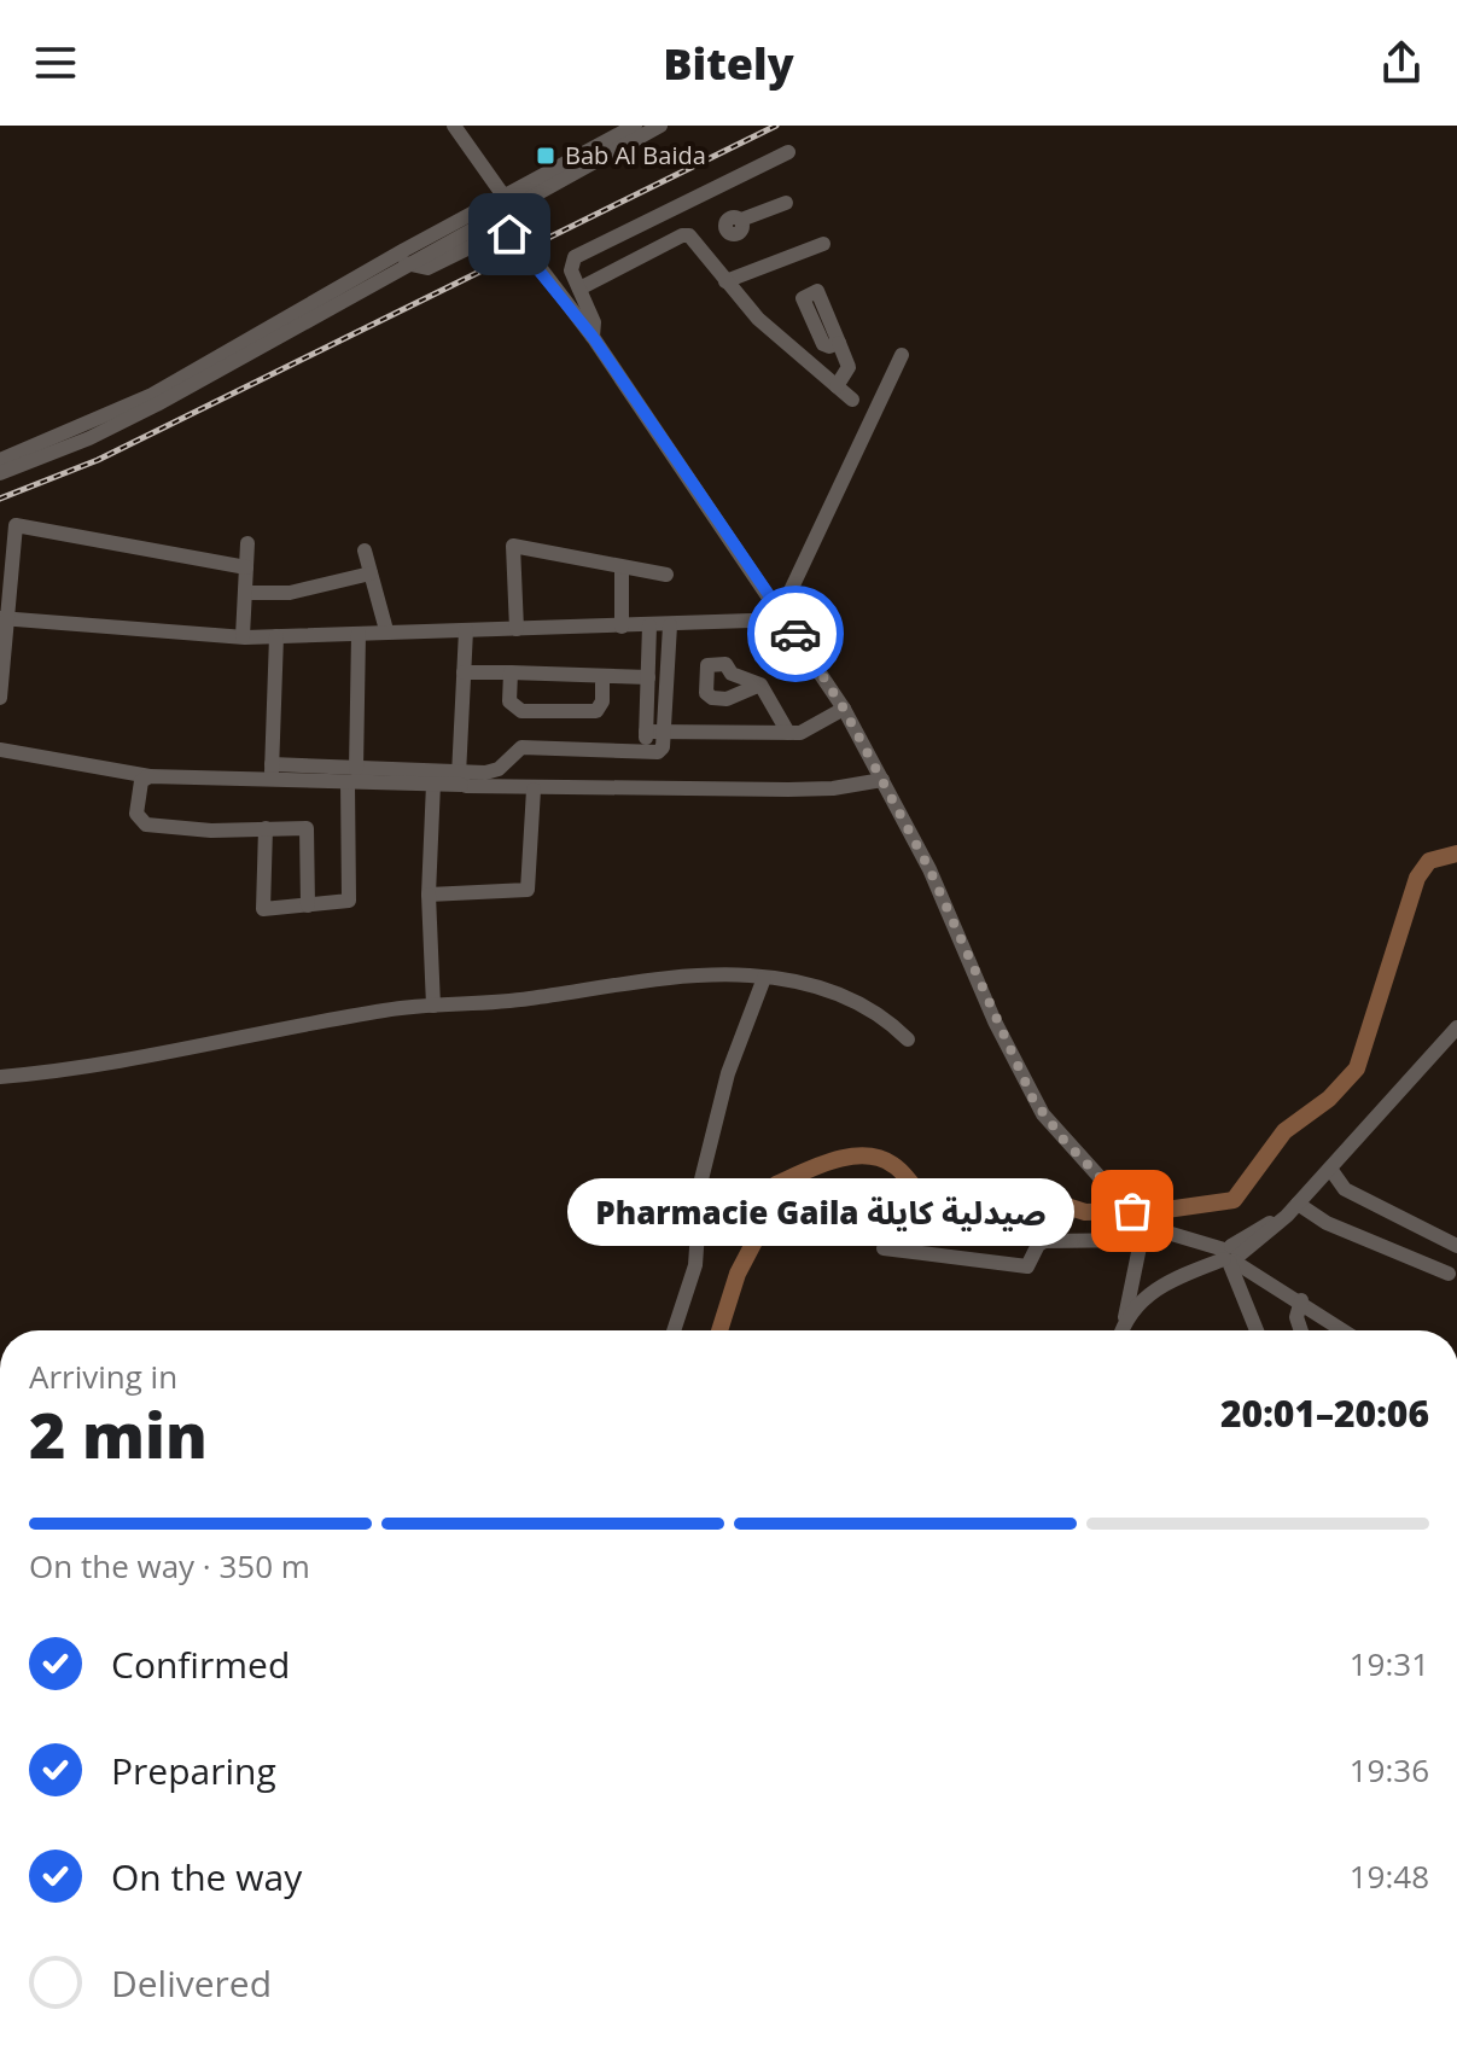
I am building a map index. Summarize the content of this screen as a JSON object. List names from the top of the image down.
{
  "places": {
    "transit": ["Bab Al Baida"],
    "other": ["Pharmacie Gaila صيدلية كايلة"]
  },
  "page": {
    "header": "Bitely",
    "bubble": "Pharmacie Gaila صيدلية كايلة",
    "heading": ["2 min", "Arriving in", "20:01–20:06"],
    "bar": "On the way · 350 m",
    "list": [
      ["Confirmed", "19:31"],
      ["Preparing", "19:36"],
      ["On the way", "19:48"],
      "Delivered"
    ]
  }
}
